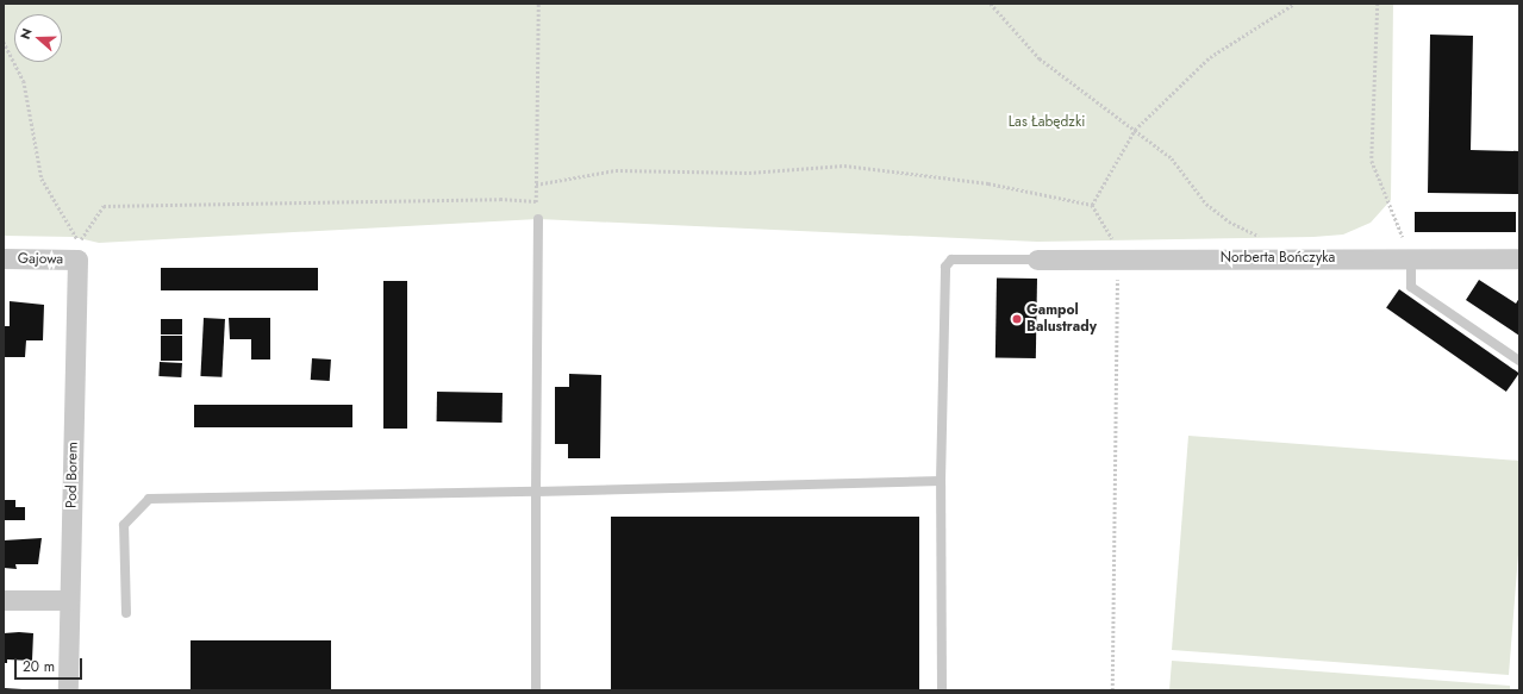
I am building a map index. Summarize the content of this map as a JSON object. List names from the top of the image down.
{
  "streets": {
    "street": ["Norberta Bończyka", "Gajowa", "Pod Borem"]
  },
  "crossings": [
    ["Gajowa", "Pod Borem"]
  ],
  "parks": ["Las Łabędzki"],
  "places": ["Gampol Balustrady"],
  "scale_bar": "20 m",
  "north": "left"
}
